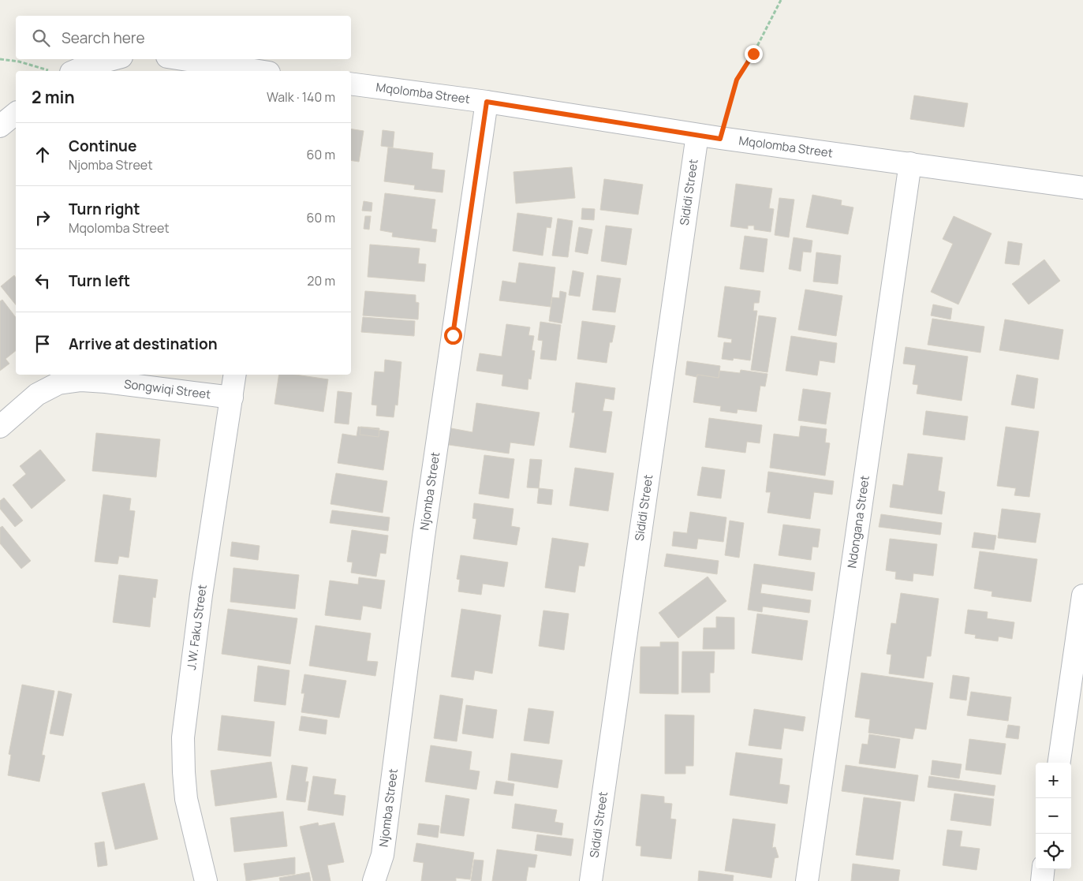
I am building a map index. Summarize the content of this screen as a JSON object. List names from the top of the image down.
{
  "streets": {
    "street": [
      "Mqolomba Street",
      "Sididi Street",
      "Songwiqi Street",
      "Njomba Street",
      "Ndongana Street",
      "J.W. Faku Street"
    ]
  },
  "crossings": [
    ["Mqolomba Street", "Sididi Street"],
    ["Mqolomba Street", "Njomba Street"],
    ["Mqolomba Street", "Ndongana Street"],
    ["Songwiqi Street", "J.W. Faku Street"]
  ],
  "page": {
    "search": "Search here",
    "heading": ["2 min", "Walk · 140 m"],
    "list": [
      ["Continue", "Njomba Street", "60 m"],
      ["Turn right", "Mqolomba Street", "60 m"],
      ["Turn left", "20 m"],
      "Arrive at destination"
    ],
    "map_buttons": ["+", "−"]
  }
}
